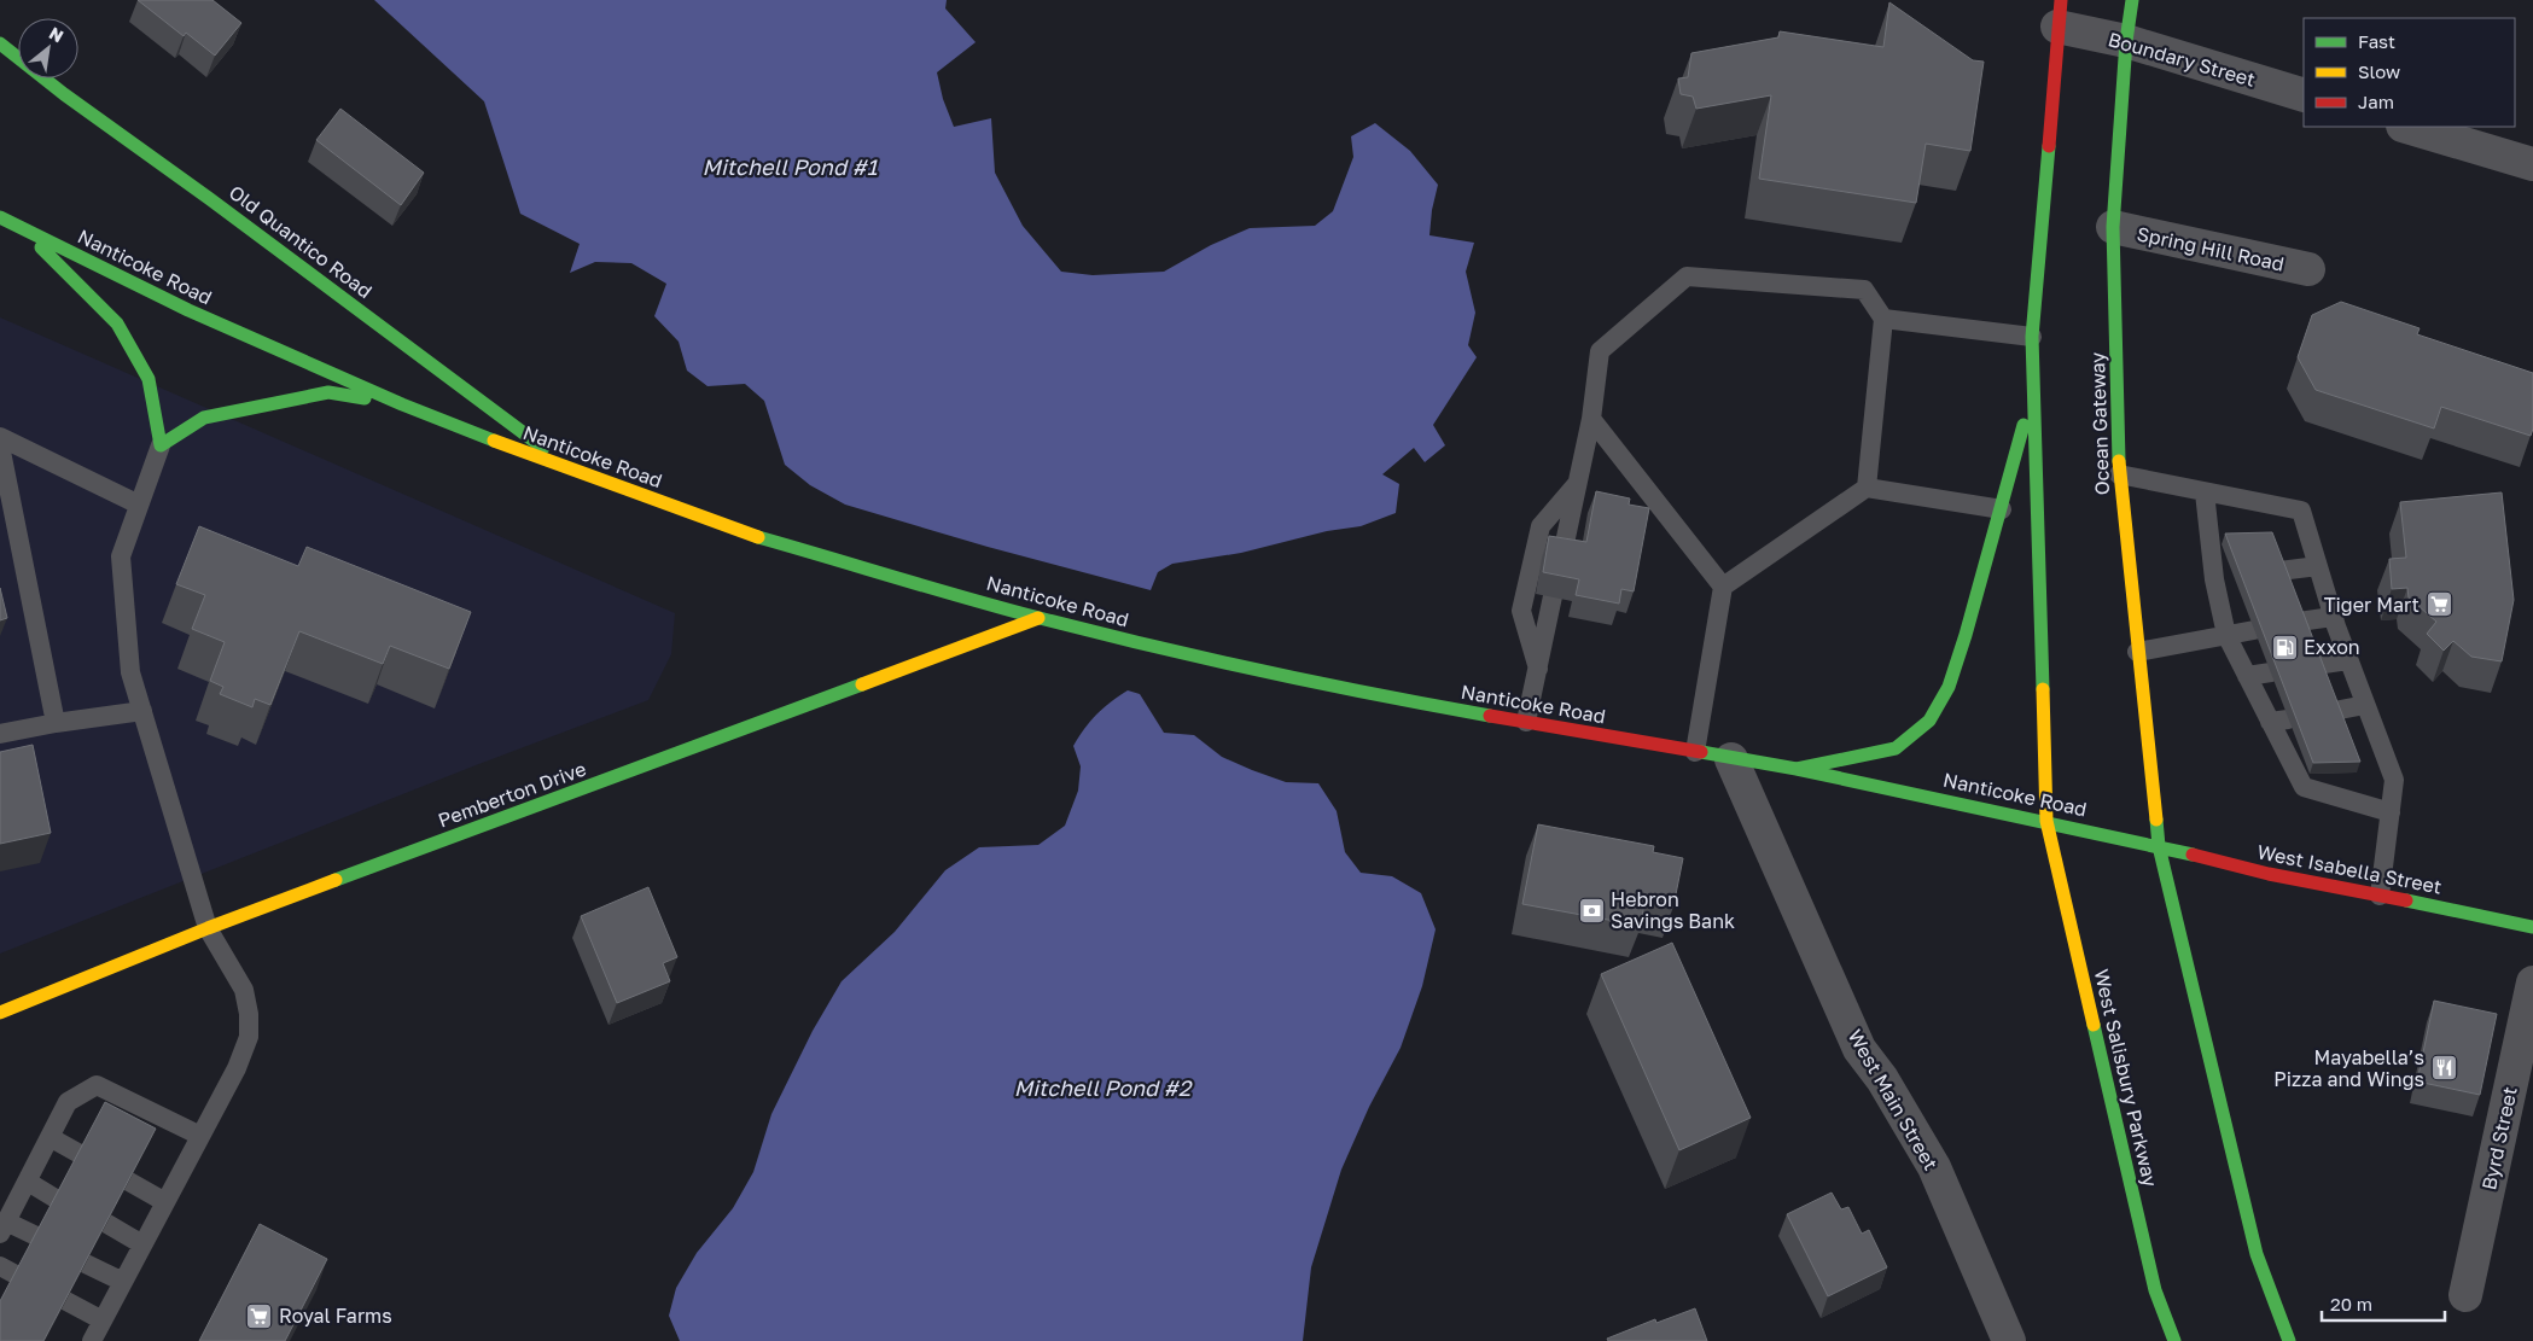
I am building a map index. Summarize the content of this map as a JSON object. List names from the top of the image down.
{
  "streets": {
    "main road": [
      "Old Quantico Road",
      "Nanticoke Road",
      "Ocean Gateway",
      "Pemberton Drive",
      "West Isabella Street",
      "West Salisbury Parkway"
    ],
    "street": [
      "Boundary Street",
      "Spring Hill Road",
      "West Main Street",
      "Byrd Street"
    ]
  },
  "crossings": [
    ["Boundary Street", "Ocean Gateway"],
    ["Old Quantico Road", "Nanticoke Road"],
    ["Spring Hill Road", "Ocean Gateway"],
    ["Nanticoke Road", "Ocean Gateway"],
    ["Nanticoke Road", "Pemberton Drive"],
    ["Nanticoke Road", "West Isabella Street"],
    ["Nanticoke Road", "West Salisbury Parkway"],
    ["Nanticoke Road", "West Main Street"],
    ["Ocean Gateway", "West Isabella Street"]
  ],
  "water": ["Mitchell Pond #1", "Mitchell Pond #2"],
  "places": {
    "supermarket": ["Tiger Mart", "Royal Farms"],
    "fuel station": ["Exxon"],
    "bank": ["Hebron Savings Bank"],
    "restaurant": ["Mayabella’s Pizza and Wings"]
  },
  "legend": ["Fast", "Slow", "Jam"],
  "scale_bar": "20 m",
  "north": "top right"
}
